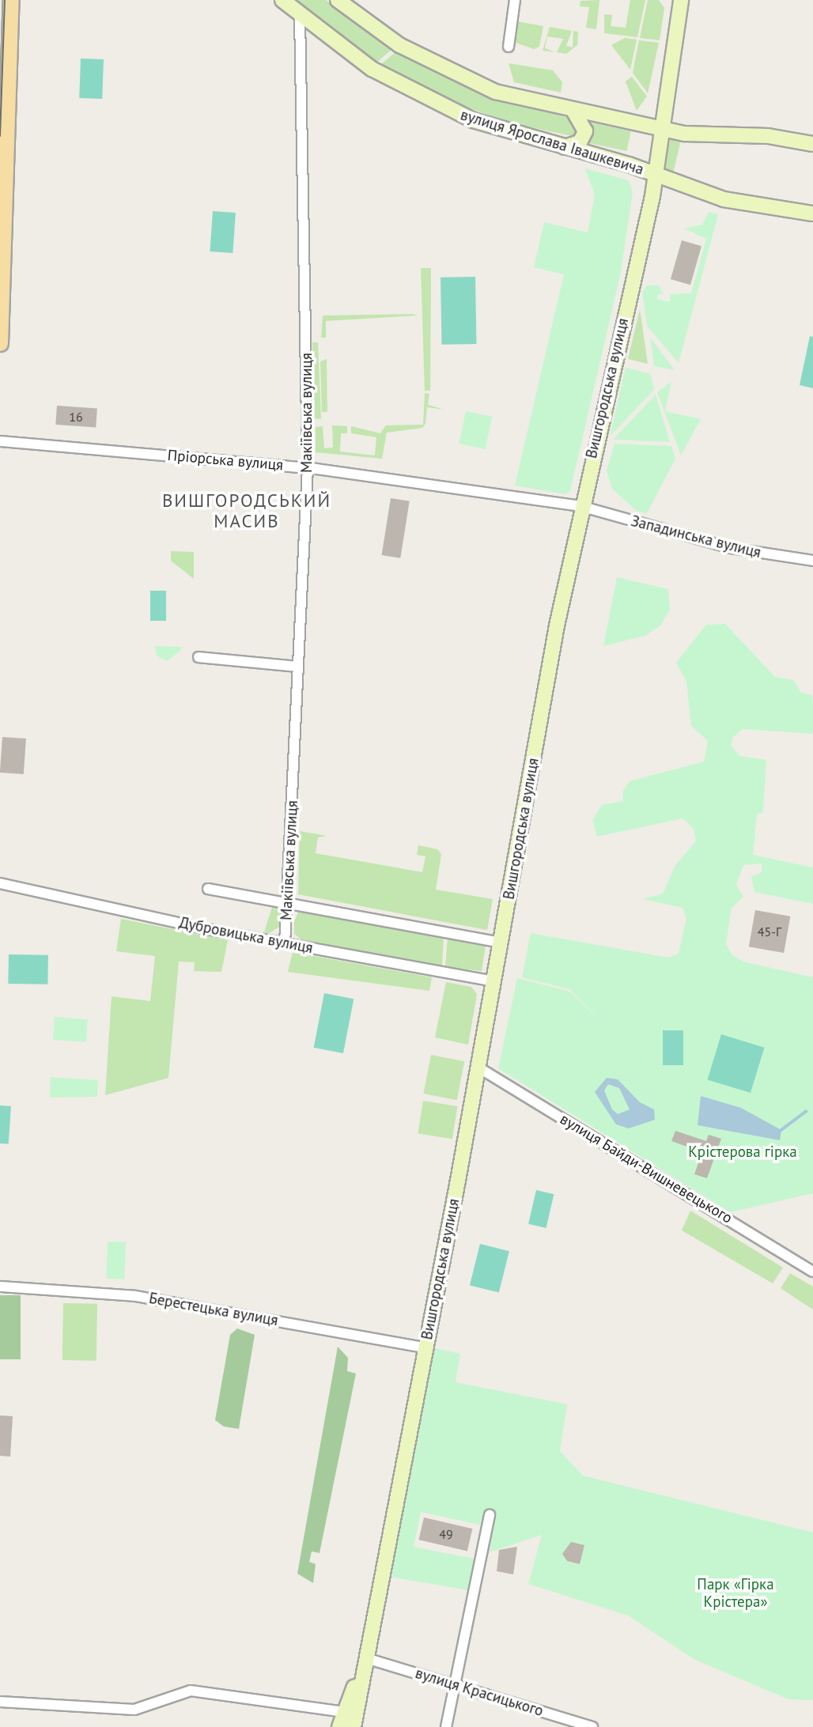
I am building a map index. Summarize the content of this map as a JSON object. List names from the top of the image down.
{
  "streets": {
    "main road": ["вулиця Ярослава Івашкевича", "Вишгородська вулиця"],
    "street": [
      "Макіївська вулиця",
      "Пріорська вулиця",
      "Западинська вулиця",
      "Дубровицька вулиця",
      "вулиця Байди-Вишневецького",
      "Берестецька вулиця",
      "вулиця Красицького"
    ]
  },
  "crossings": [
    ["вулиця Ярослава Івашкевича", "Вишгородська вулиця"],
    ["вулиця Ярослава Івашкевича", "Макіївська вулиця"],
    ["Вишгородська вулиця", "Пріорська вулиця"],
    ["Вишгородська вулиця", "Западинська вулиця"],
    ["Вишгородська вулиця", "Дубровицька вулиця"],
    ["Вишгородська вулиця", "вулиця Байди-Вишневецького"],
    ["Вишгородська вулиця", "Берестецька вулиця"],
    ["Вишгородська вулиця", "вулиця Красицького"],
    ["Макіївська вулиця", "Пріорська вулиця"],
    ["Макіївська вулиця", "Дубровицька вулиця"],
    ["Пріорська вулиця", "Западинська вулиця"]
  ],
  "districts": ["ВИШГОРОДСЬКИЙ МАСИВ"],
  "parks": ["Крістерова гірка", "Парк «Гірка Крістера»"],
  "house_numbers": ["16", "45-Г", "49"]
}
